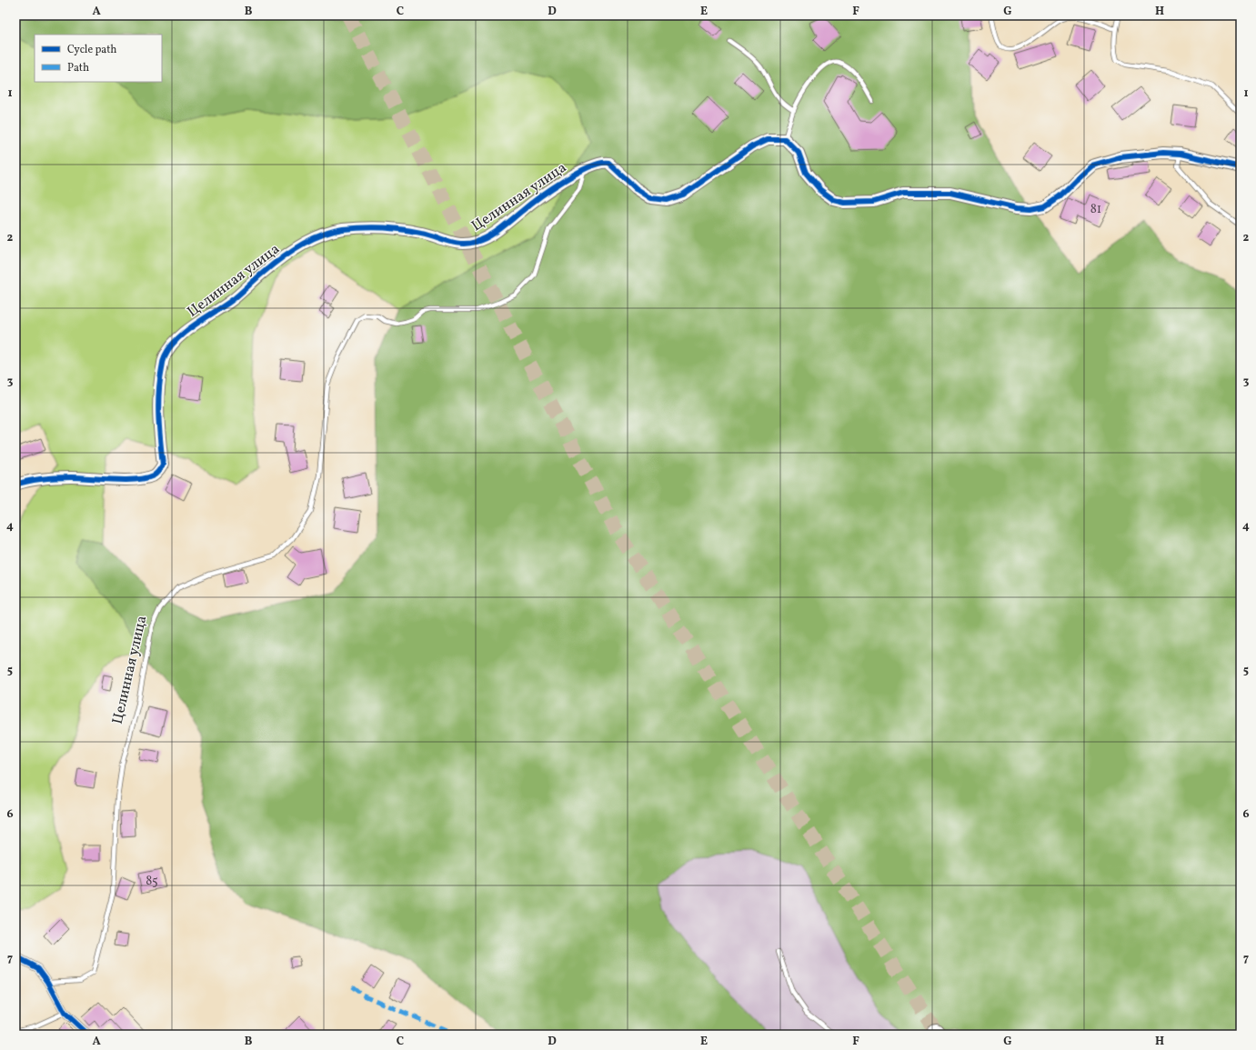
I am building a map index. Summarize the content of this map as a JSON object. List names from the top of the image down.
{
  "streets": {
    "street": ["Целинная улица"]
  },
  "house_numbers": ["81", "85"],
  "legend": ["Cycle path", "Path"],
  "grid": {
    "columns": [
      "A",
      "B",
      "C",
      "D",
      "E",
      "F",
      "G",
      "H"
    ],
    "rows": [
      "1",
      "2",
      "3",
      "4",
      "5",
      "6",
      "7"
    ]
  }
}
